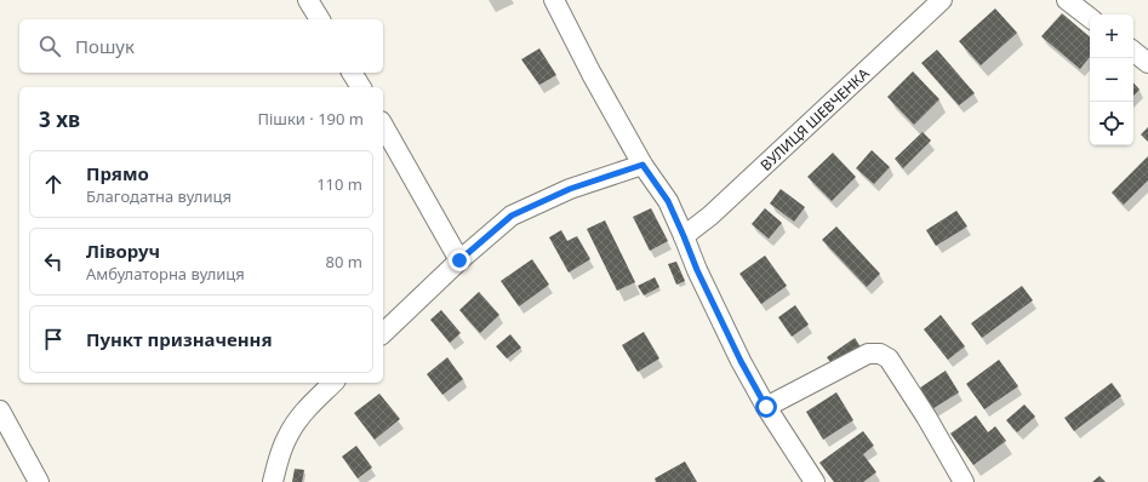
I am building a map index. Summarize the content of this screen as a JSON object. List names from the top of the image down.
{
  "streets": {
    "street": ["ВУЛИЦЯ ШЕВЧЕНКА"]
  },
  "page": {
    "map_buttons": ["+", "−"],
    "search": "Пошук",
    "heading": ["3 хв", "Пішки · 190 m"],
    "list": [
      ["Прямо", "Благодатна вулиця", "110 m"],
      ["Ліворуч", "Амбулаторна вулиця", "80 m"],
      "Пункт призначення"
    ]
  }
}
